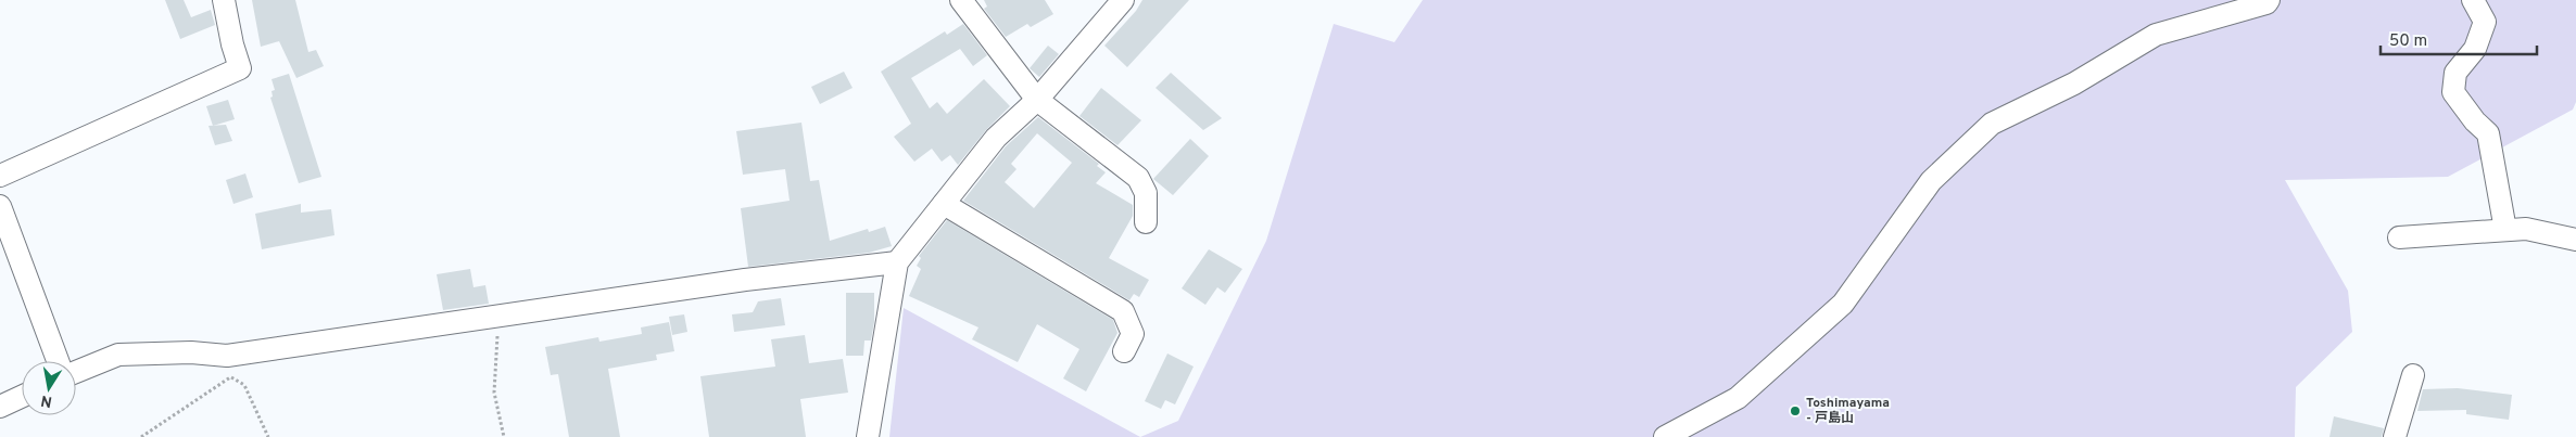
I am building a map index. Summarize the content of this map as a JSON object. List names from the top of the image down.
{
  "places": ["Toshimayama - 戸島山"],
  "scale_bar": "50 m",
  "north": "bottom"
}
